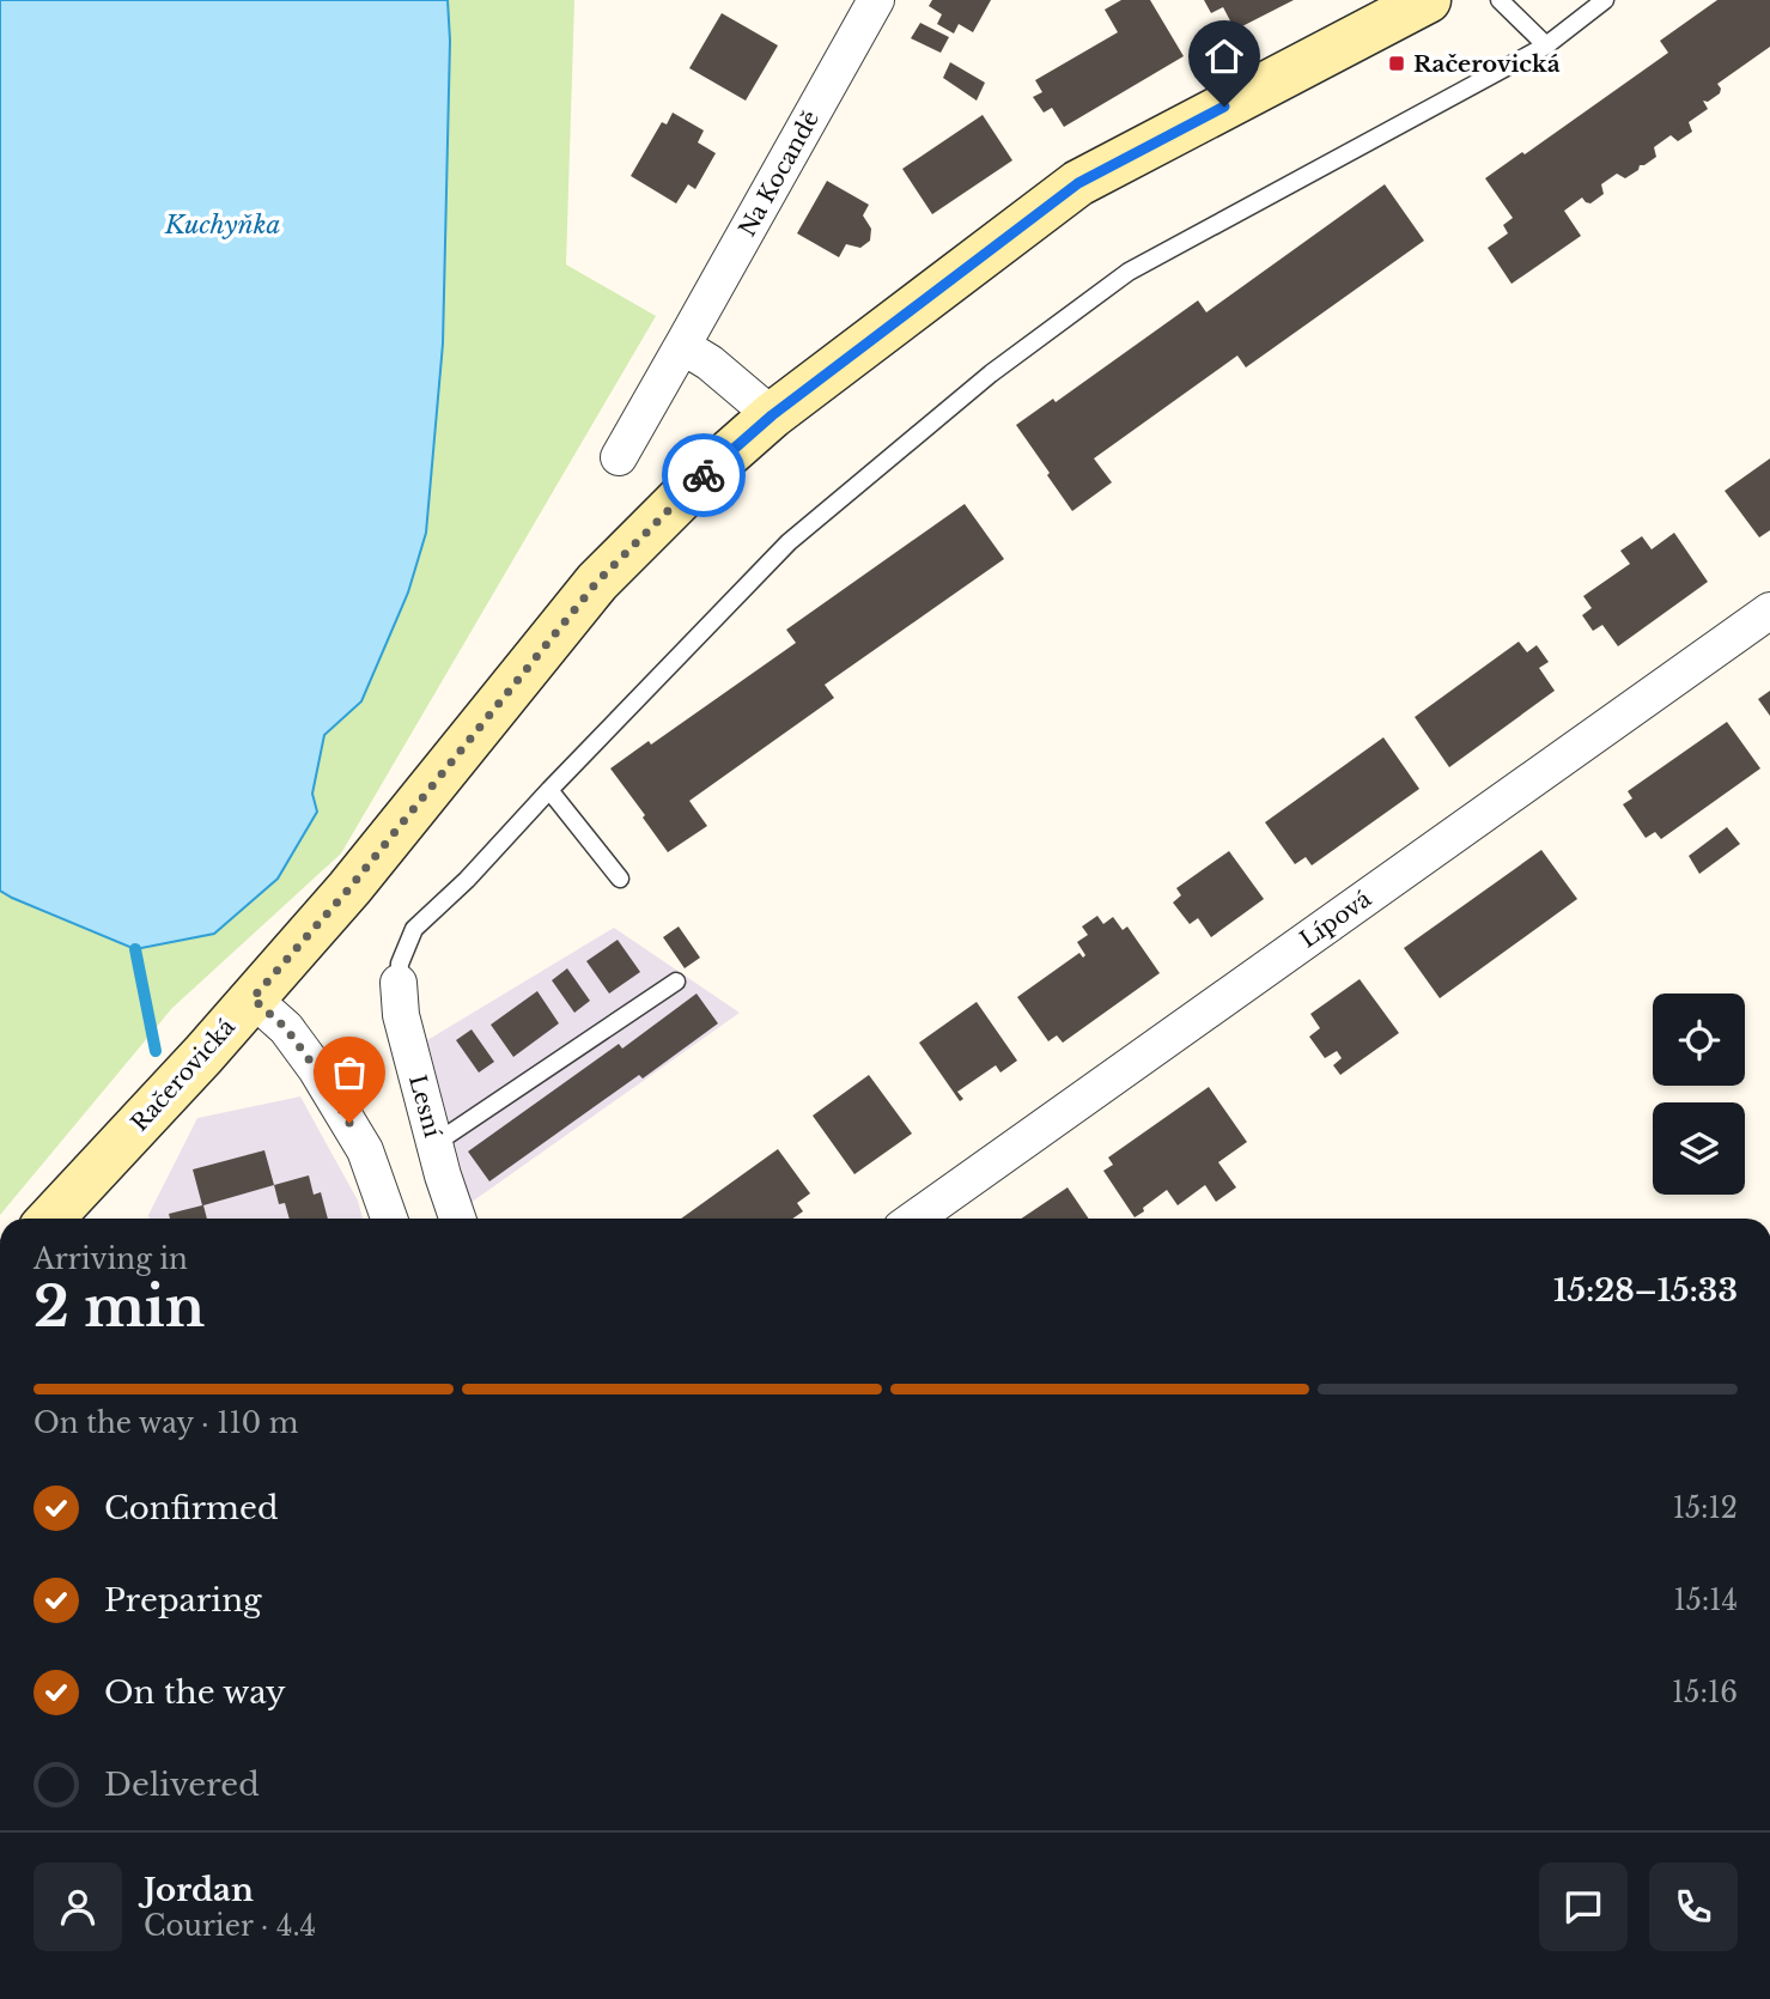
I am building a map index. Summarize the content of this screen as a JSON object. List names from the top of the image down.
{
  "streets": {
    "main road": ["Račerovická"],
    "street": ["Na Kocandě", "Lípová", "Lesní"]
  },
  "water": ["Kuchyňka"],
  "places": {
    "transit": ["Račerovická"]
  },
  "page": {
    "heading": ["2 min", "Arriving in", "15:28–15:33"],
    "panel": ["Jordan", "Courier · 4.4"],
    "bar": "On the way · 110 m",
    "list": [
      ["Confirmed", "15:12"],
      ["Preparing", "15:14"],
      ["On the way", "15:16"],
      "Delivered"
    ]
  }
}
